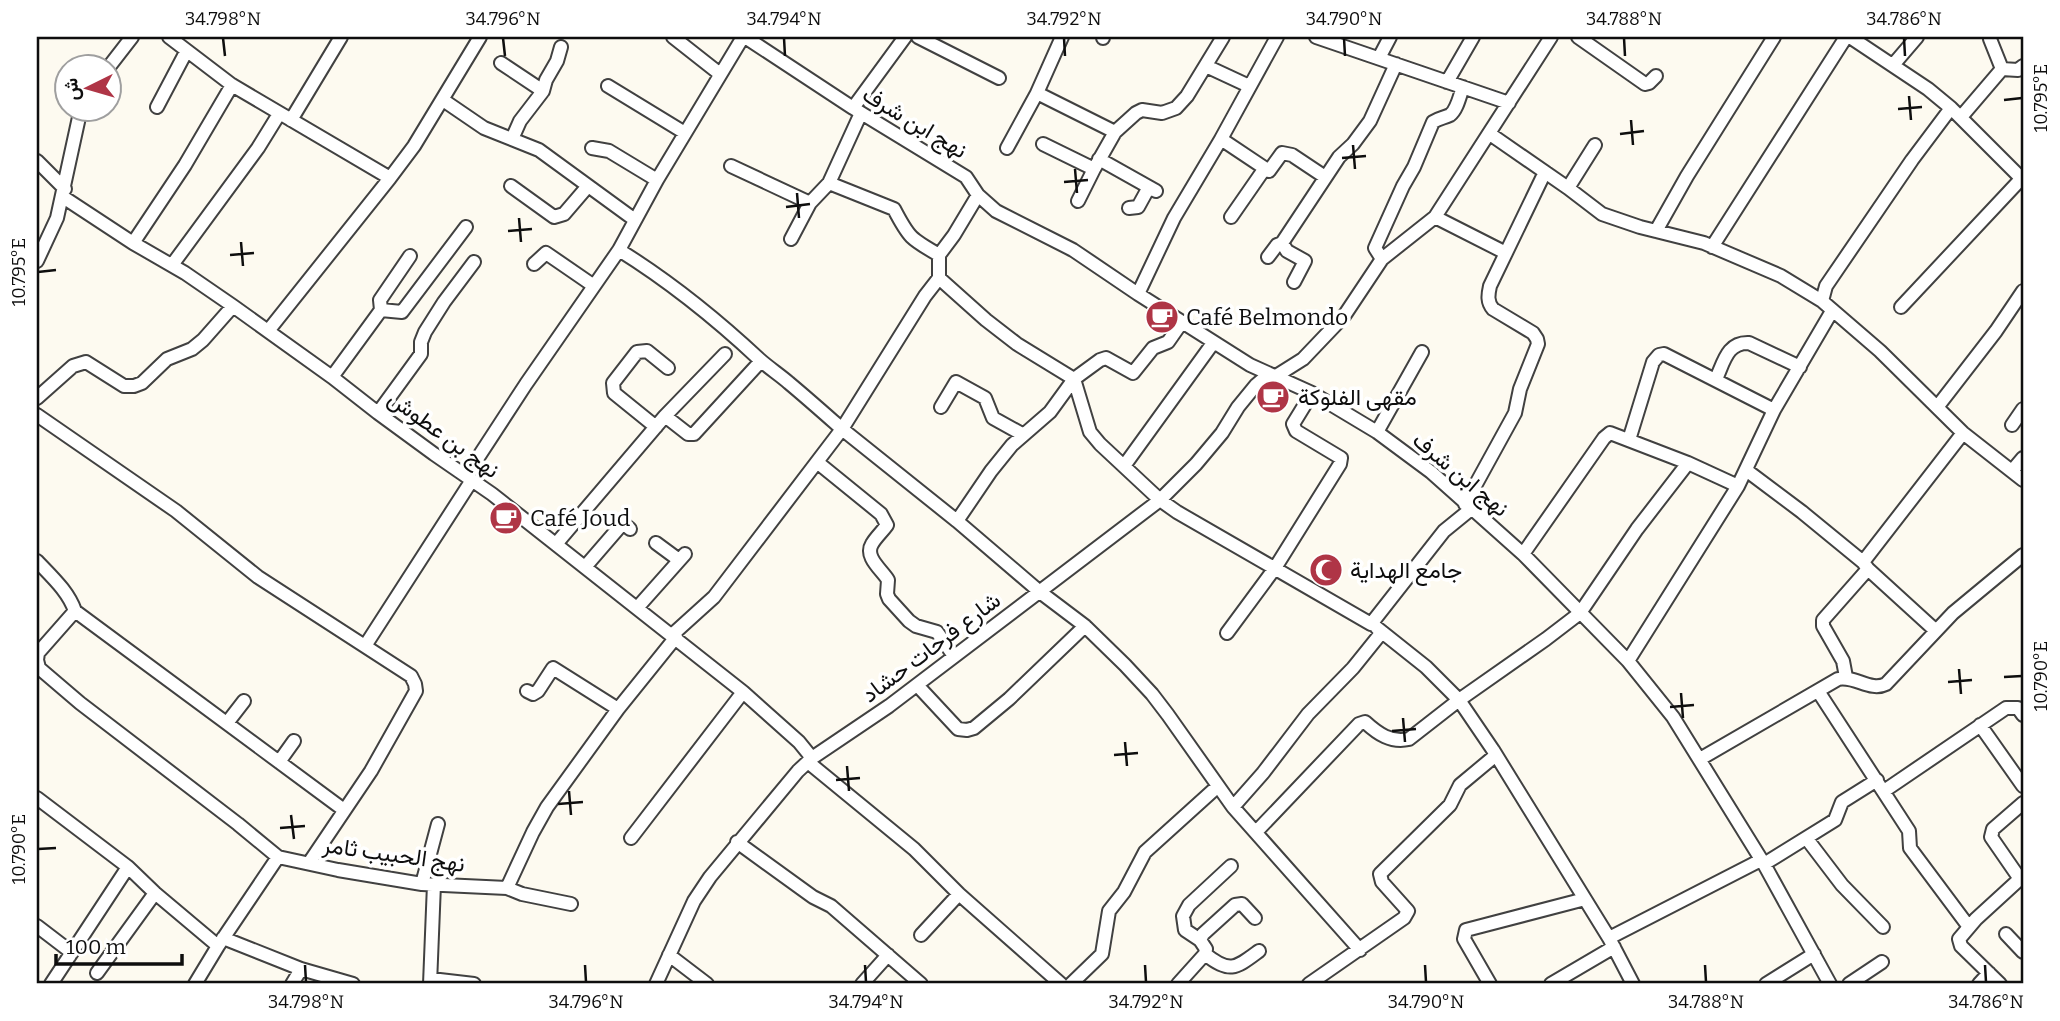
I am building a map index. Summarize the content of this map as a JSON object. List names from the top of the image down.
{
  "streets": {
    "street": [
      "نهج ابن شرف",
      "نهج بن عطوش",
      "شارع فرحات حشاد",
      "نهج الحبيب ثامر"
    ]
  },
  "crossings": [
    ["نهج ابن شرف", "شارع فرحات حشاد"],
    ["نهج بن عطوش", "شارع فرحات حشاد"]
  ],
  "places": {
    "cafe": ["Café Belmondo", "مقهى الفلوكة", "Café Joud"],
    "mosque": ["جامع الهداية"]
  },
  "scale_bar": "100 m",
  "north": "left",
  "coordinates": [
    "34.798°N",
    "34.796°N",
    "34.794°N",
    "34.792°N",
    "34.790°N",
    "34.788°N",
    "34.786°N",
    "10.795°E",
    "10.790°E"
  ]
}
